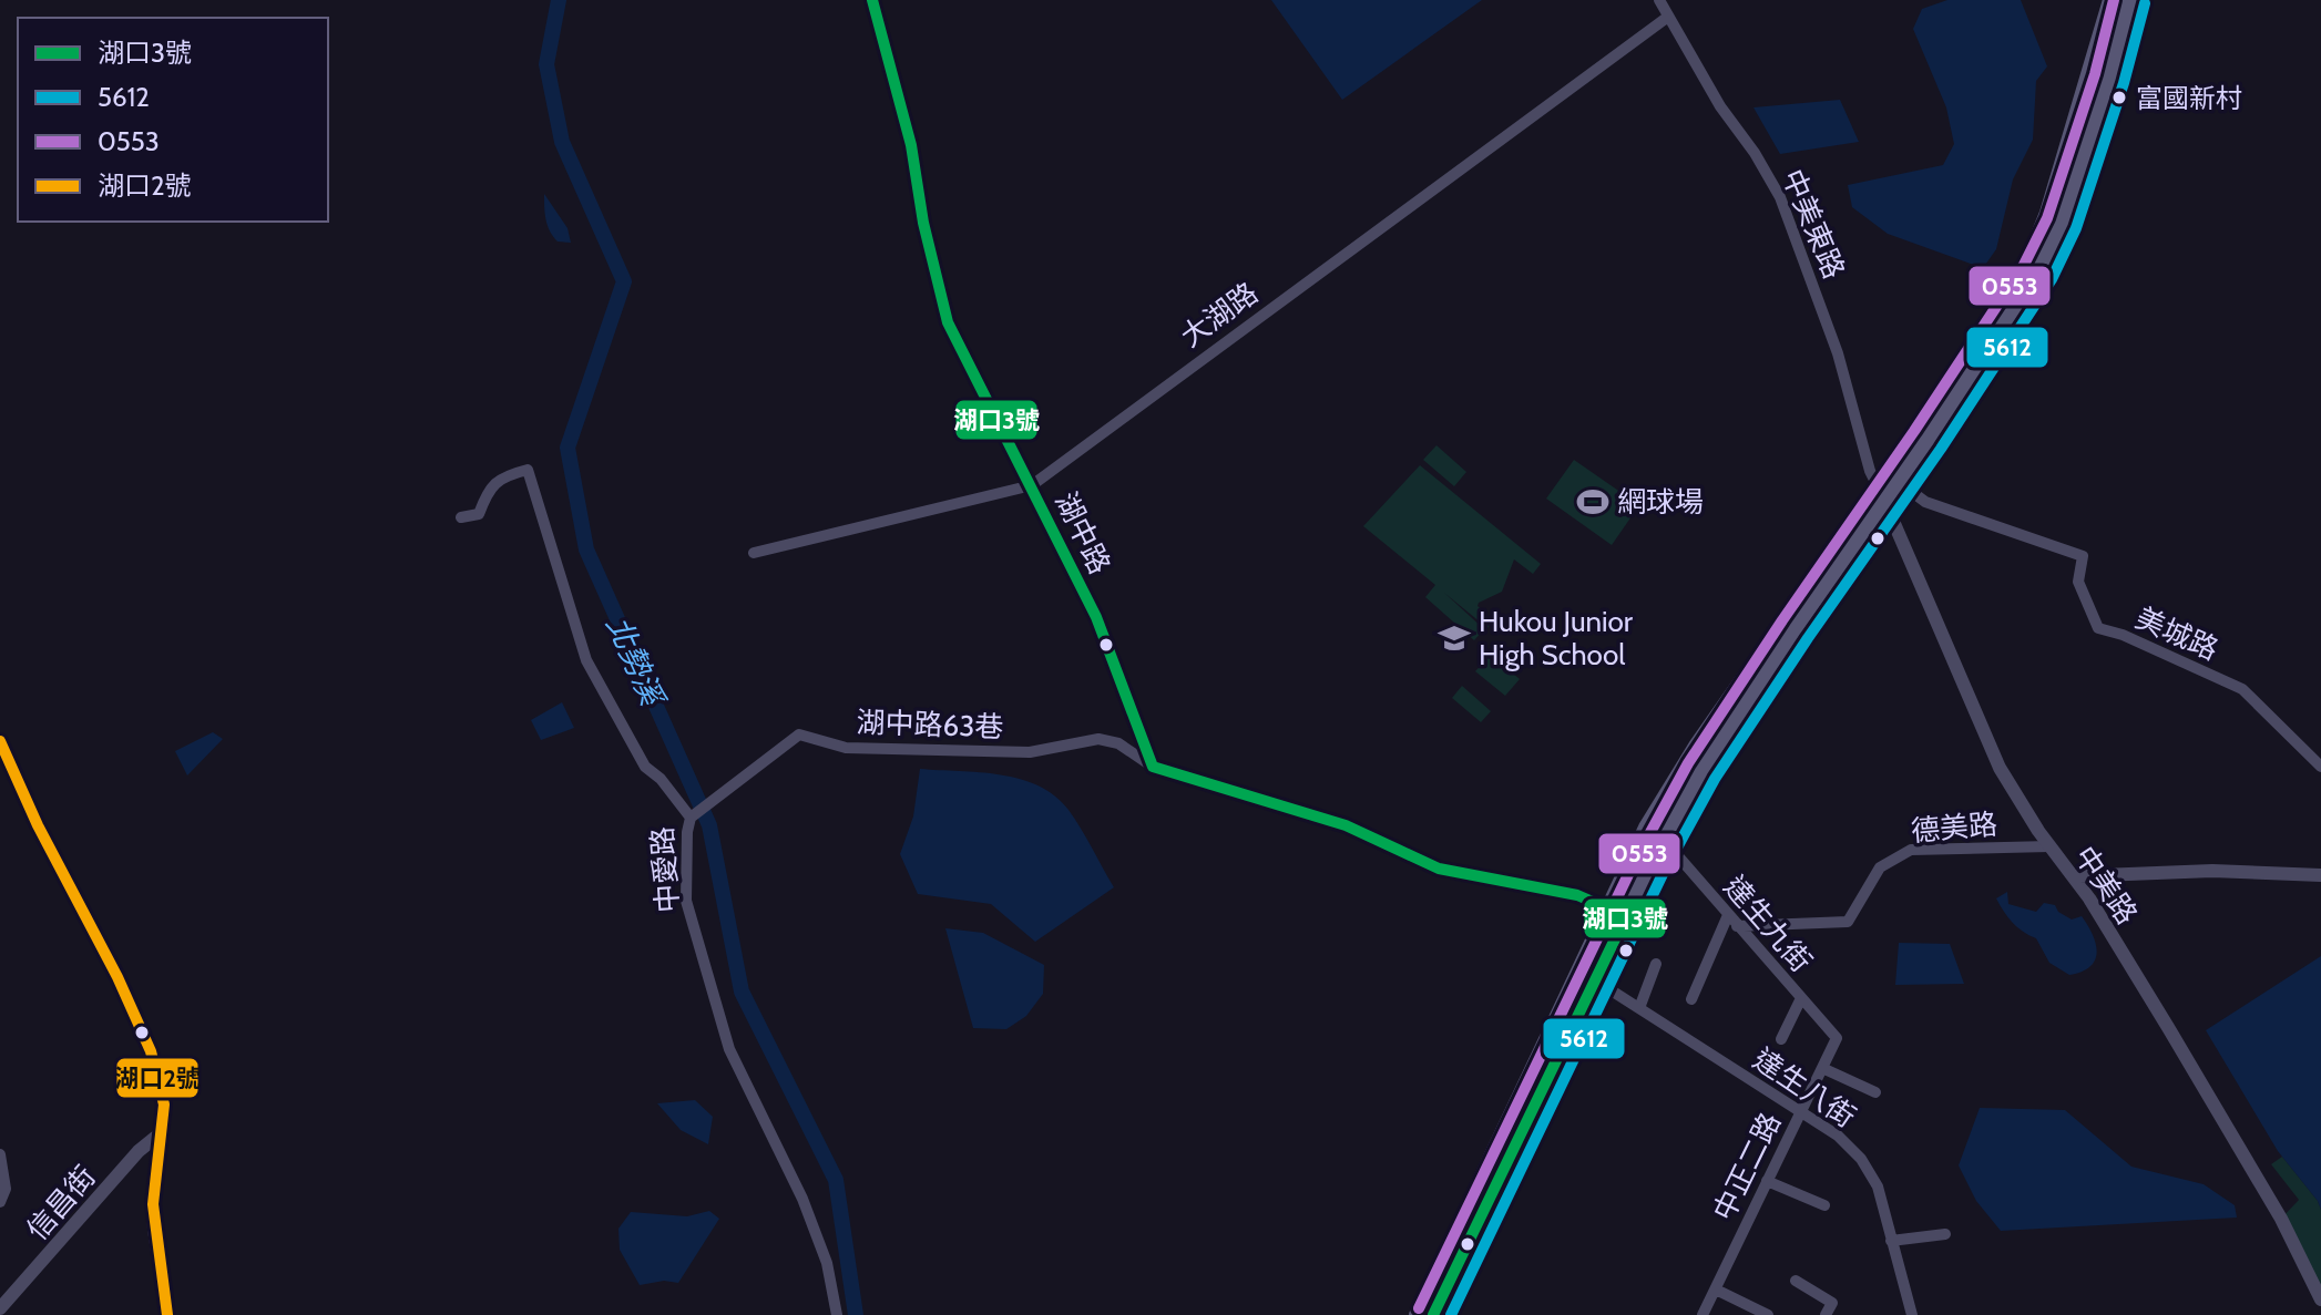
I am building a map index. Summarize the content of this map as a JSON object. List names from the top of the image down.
{
  "streets": {
    "street": [
      "中美東路",
      "大湖路",
      "湖中路",
      "美城路",
      "湖中路63巷",
      "德美路",
      "中愛路",
      "中美路",
      "達生九街",
      "達生八街",
      "中正二路",
      "信昌街"
    ]
  },
  "crossings": [
    ["中美東路", "大湖路"],
    ["中美東路", "中美路"],
    ["大湖路", "湖中路"],
    ["湖中路", "湖中路63巷"],
    ["湖中路63巷", "中愛路"],
    ["德美路", "中美路"],
    ["德美路", "達生九街"],
    ["達生九街", "中正二路"],
    ["達生八街", "中正二路"]
  ],
  "water": ["北勢溪"],
  "places": {
    "other": ["富國新村"],
    "sports": ["網球場"],
    "school or university": ["Hukou Junior High School"]
  },
  "lines": [
    "transit line 湖口3號",
    "transit line 0553",
    "transit line 5612",
    "transit line 湖口2號"
  ],
  "legend": [
    "湖口3號",
    "5612",
    "0553",
    "湖口2號"
  ]
}
